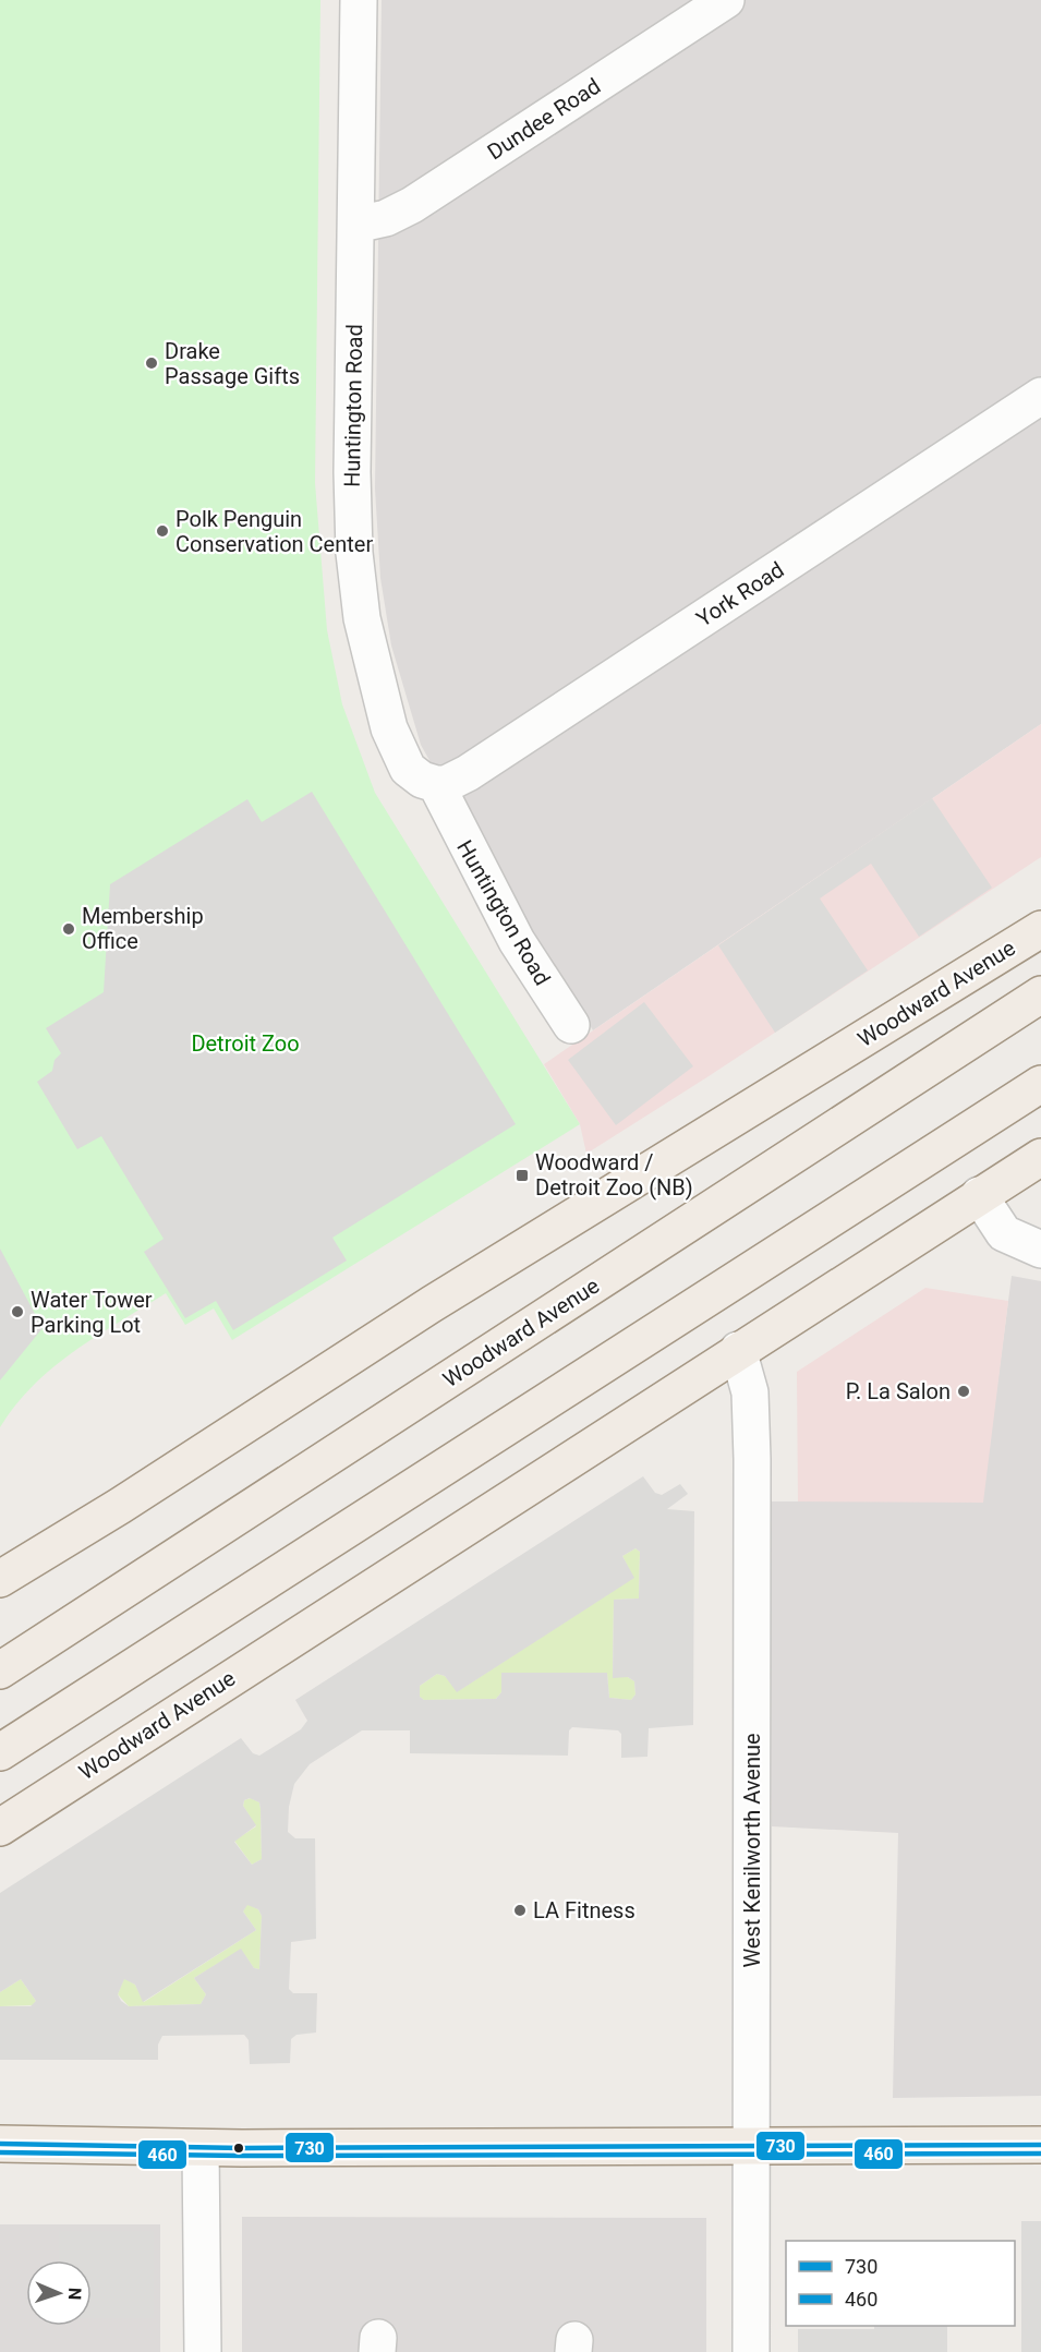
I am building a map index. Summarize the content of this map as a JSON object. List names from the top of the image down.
{
  "streets": {
    "main road": ["Woodward Avenue"],
    "street": [
      "Dundee Road",
      "Huntington Road",
      "York Road",
      "West Kenilworth Avenue"
    ]
  },
  "crossings": [
    ["Dundee Road", "Huntington Road"],
    ["Huntington Road", "York Road"],
    ["Woodward Avenue", "West Kenilworth Avenue"]
  ],
  "parks": ["Detroit Zoo"],
  "places": {
    "other": [
      "Drake Passage Gifts",
      "Polk Penguin Conservation Center",
      "Membership Office",
      "Water Tower Parking Lot",
      "P. La Salon",
      "LA Fitness"
    ],
    "transit": ["Woodward / Detroit Zoo (NB)"]
  },
  "lines": ["transit line 730", "transit line 460"],
  "legend": ["730", "460"],
  "north": "right"
}
